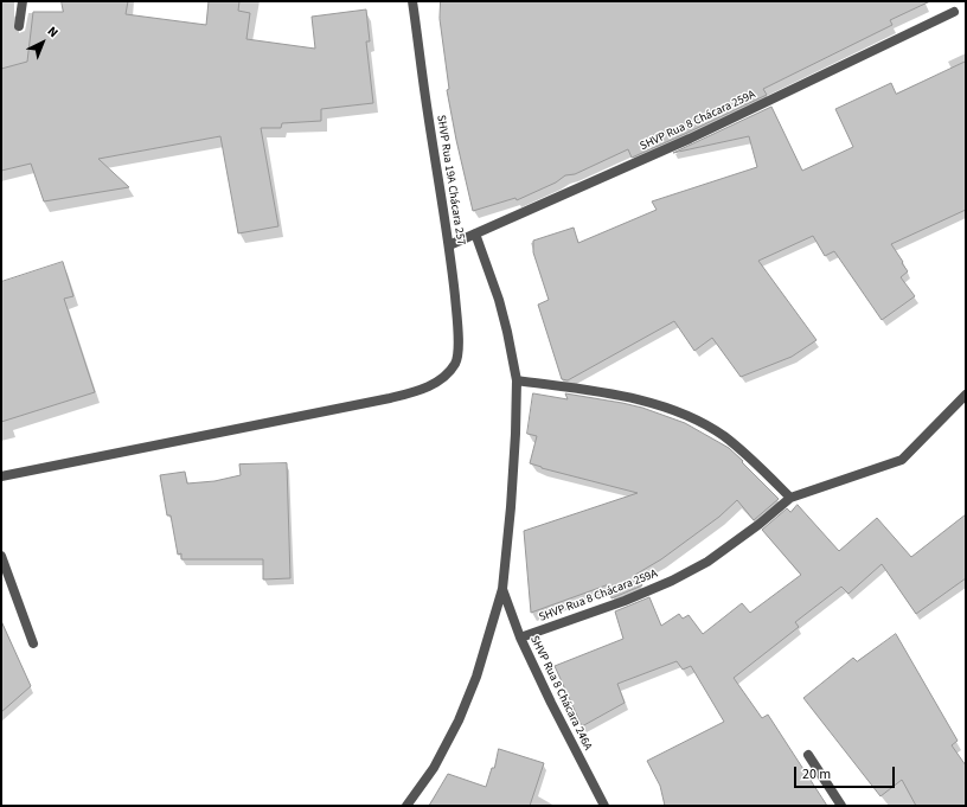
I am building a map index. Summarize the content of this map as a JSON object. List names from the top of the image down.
{
  "streets": {
    "street": ["SHVP Rua 8 Chácara 259A", "SHVP Rua 19A Chácara 257", "SHVP Rua 8 Chácara 246A"]
  },
  "crossings": [
    ["SHVP Rua 8 Chácara 259A", "SHVP Rua 19A Chácara 257"],
    ["SHVP Rua 8 Chácara 259A", "SHVP Rua 8 Chácara 246A"]
  ],
  "scale_bar": "20 m",
  "north": "top right"
}
